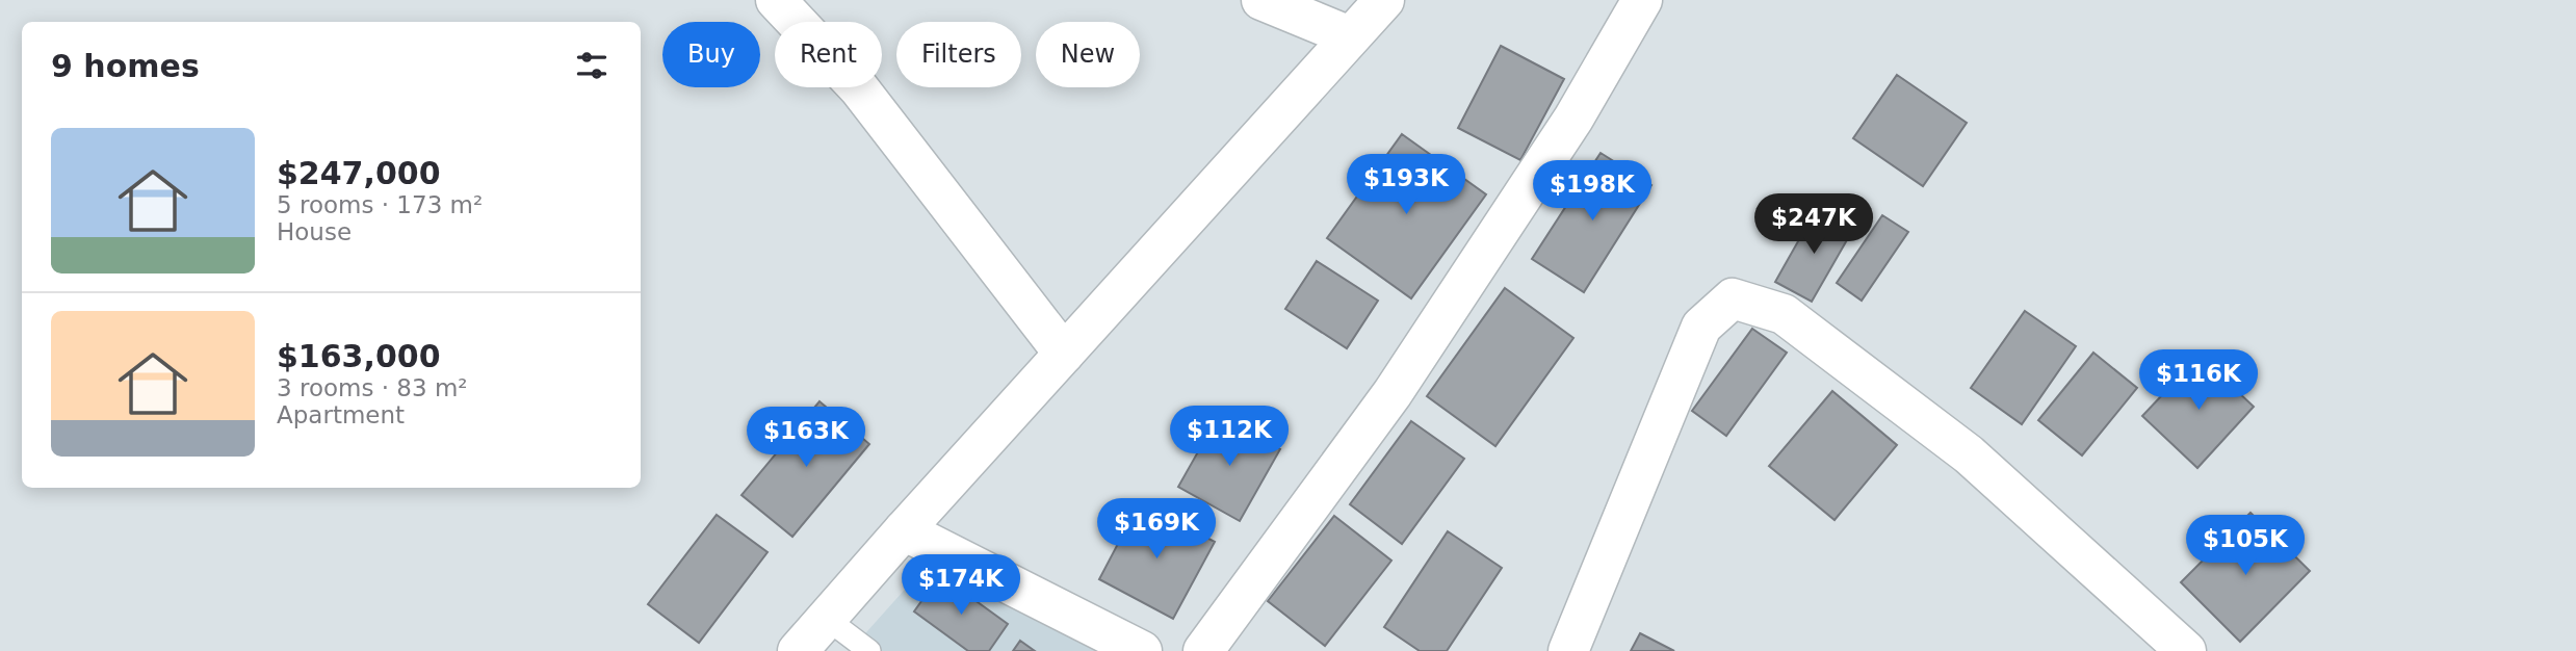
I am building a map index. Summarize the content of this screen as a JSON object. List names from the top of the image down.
{
  "page": {
    "chip": [
      "Buy",
      "Rent",
      "Filters",
      "New"
    ],
    "heading": "9 homes",
    "list": [
      {
        "name": "$247,000",
        "note": "5 rooms · 173 m² · House"
      },
      {
        "name": "$163,000",
        "note": "3 rooms · 83 m² · Apartment"
      }
    ],
    "price": [
      "$193K",
      "$198K",
      "$247K",
      "$116K",
      "$112K",
      "$163K",
      "$169K",
      "$105K",
      "$174K"
    ]
  }
}
